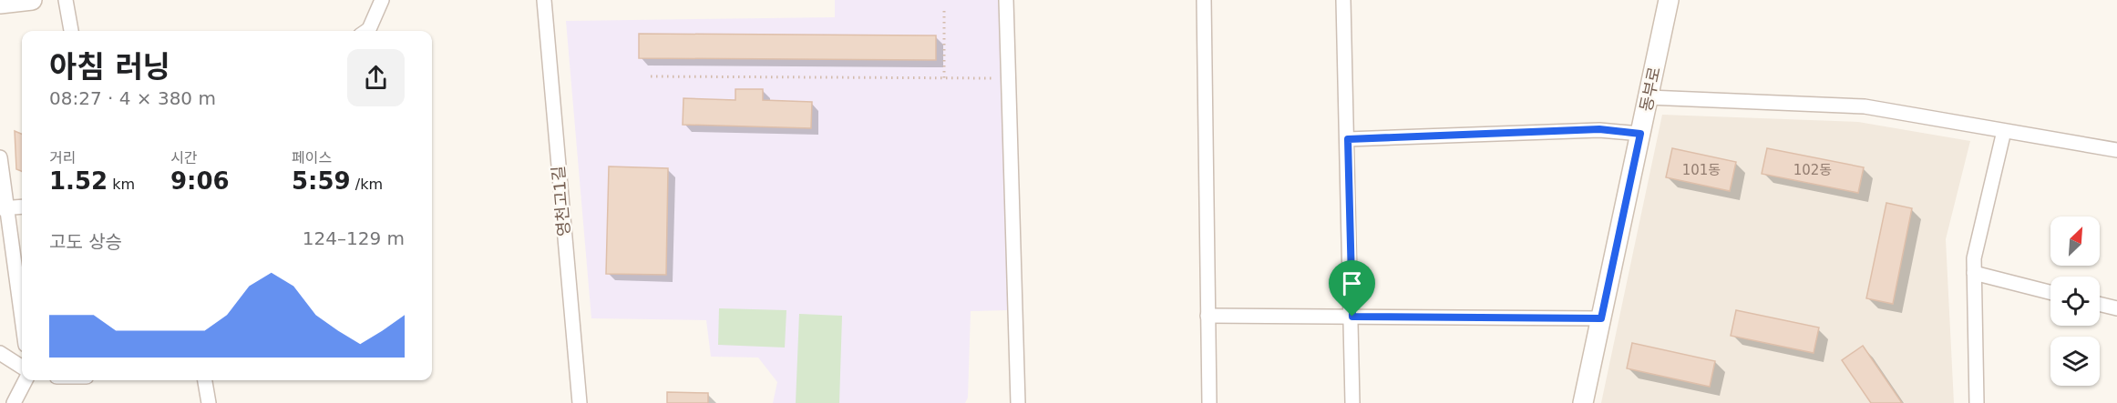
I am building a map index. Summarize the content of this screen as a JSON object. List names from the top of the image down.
{
  "streets": {
    "street": ["동부로", "영천고1길"]
  },
  "house_numbers": ["101동", "102동"],
  "north": "top right",
  "page": {
    "heading": ["아침 러닝", "08:27 · 4 × 380 m"],
    "stats": [
      ["거리", "1.52 km"],
      ["시간", "9:06"],
      ["페이스", "5:59 /km"]
    ],
    "chart": ["고도 상승", "124–129 m"]
  }
}
